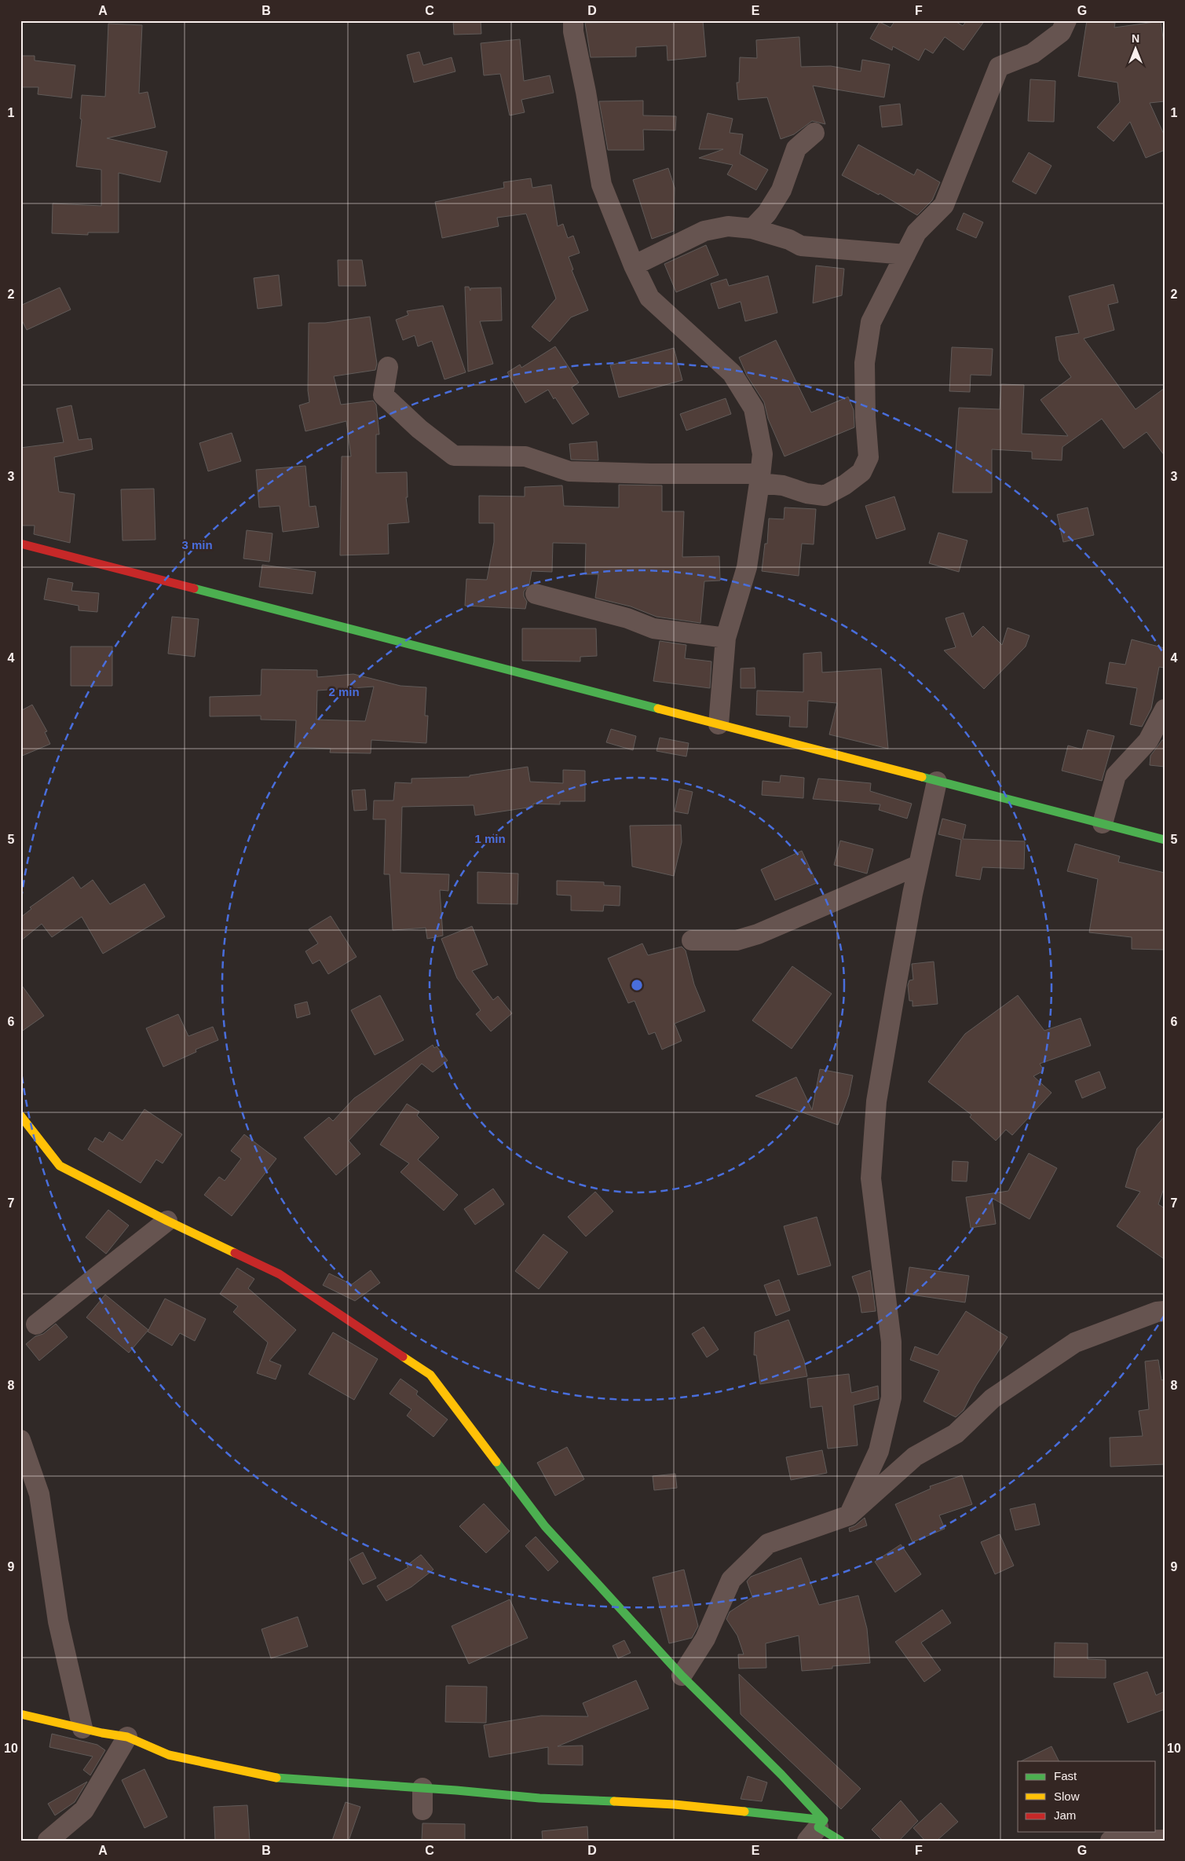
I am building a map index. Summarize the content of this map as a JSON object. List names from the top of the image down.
{
  "legend": ["Fast", "Slow", "Jam"],
  "north": "top",
  "grid": {
    "columns": [
      "A",
      "B",
      "C",
      "D",
      "E",
      "F",
      "G"
    ],
    "rows": [
      "1",
      "2",
      "3",
      "4",
      "5",
      "6",
      "7",
      "8",
      "9",
      "10"
    ]
  },
  "rings": ["3 min", "2 min", "1 min"]
}
